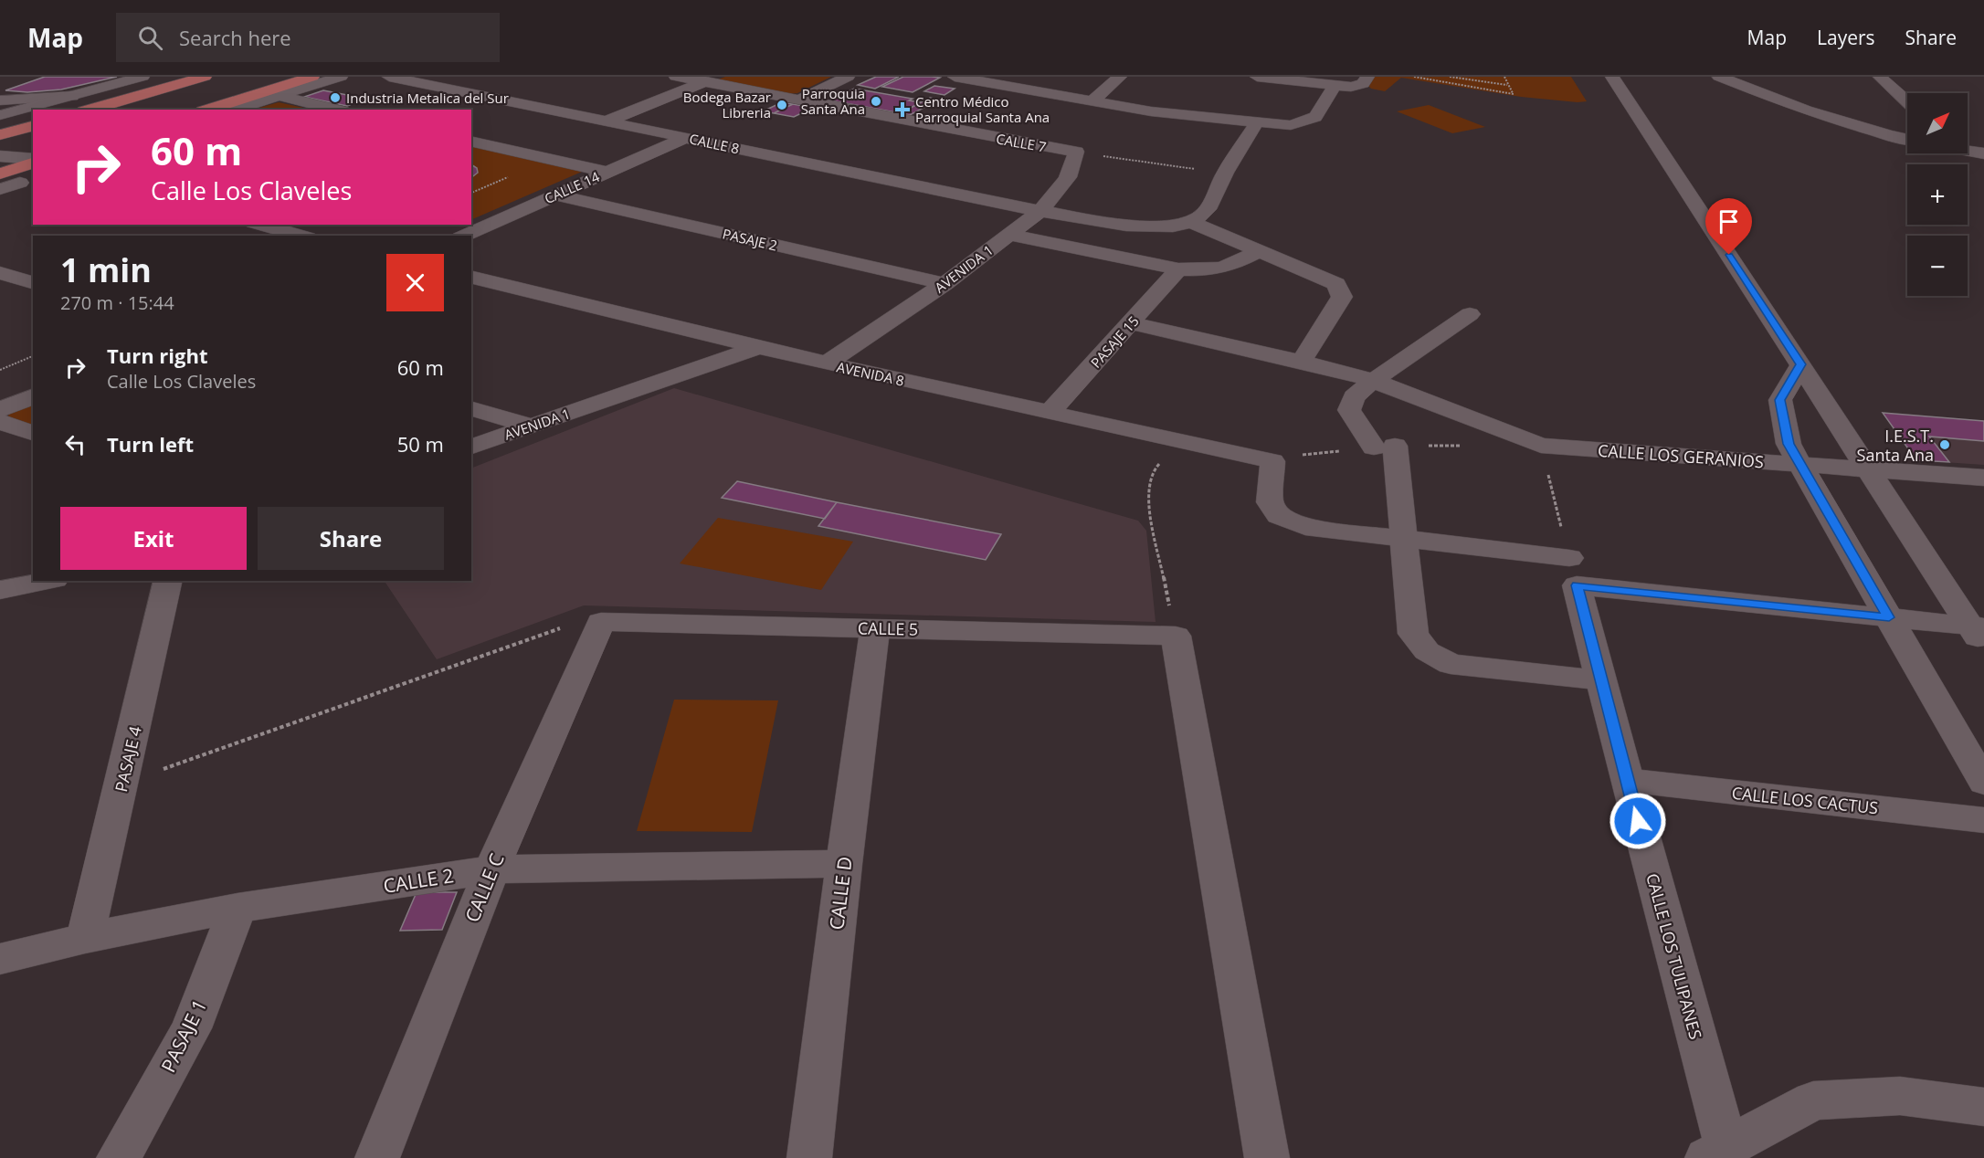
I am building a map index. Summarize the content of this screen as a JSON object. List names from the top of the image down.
{
  "streets": {
    "street": [
      "CALLE 7",
      "CALLE 8",
      "CALLE 14",
      "PASAJE 2",
      "AVENIDA 1",
      "PASAJE 15",
      "AVENIDA 8",
      "CALLE LOS GERANIOS",
      "CALLE 5",
      "PASAJE 4",
      "CALLE LOS CACTUS",
      "CALLE 2",
      "CALLE C",
      "CALLE D",
      "CALLE LOS TULIPANES",
      "PASAJE 1"
    ]
  },
  "crossings": [
    ["CALLE 7", "AVENIDA 1"],
    ["CALLE 8", "CALLE 14"],
    ["CALLE 8", "AVENIDA 1"],
    ["CALLE 14", "PASAJE 2"],
    ["PASAJE 2", "AVENIDA 1"],
    ["AVENIDA 1", "AVENIDA 8"],
    ["PASAJE 15", "AVENIDA 8"],
    ["PASAJE 15", "CALLE LOS GERANIOS"],
    ["CALLE 5", "CALLE C"],
    ["CALLE 5", "CALLE D"],
    ["PASAJE 4", "CALLE 2"],
    ["CALLE LOS CACTUS", "CALLE LOS TULIPANES"],
    ["CALLE 2", "CALLE C"],
    ["CALLE 2", "CALLE D"],
    ["CALLE 2", "PASAJE 1"]
  ],
  "places": {
    "other": [
      "Industria Metalica del Sur",
      "Parroquia Santa Ana",
      "Bodega Bazar Libreria",
      "I.E.S.T. Santa Ana"
    ],
    "health": ["Centro Médico Parroquial Santa Ana"]
  },
  "north": "top right",
  "page": {
    "header": "Map",
    "search": "Search here",
    "nav": ["Map", "Layers", "Share"],
    "map_buttons": ["+", "−"],
    "turn": ["60 m", "Calle Los Claveles"],
    "heading": ["1 min", "270 m · 15:44"],
    "list": [
      {
        "name": "Turn right",
        "note": "Calle Los Claveles",
        "value": "60 m"
      },
      {
        "name": "Turn left",
        "value": "50 m"
      }
    ],
    "buttons": ["Exit", "Share"]
  }
}
